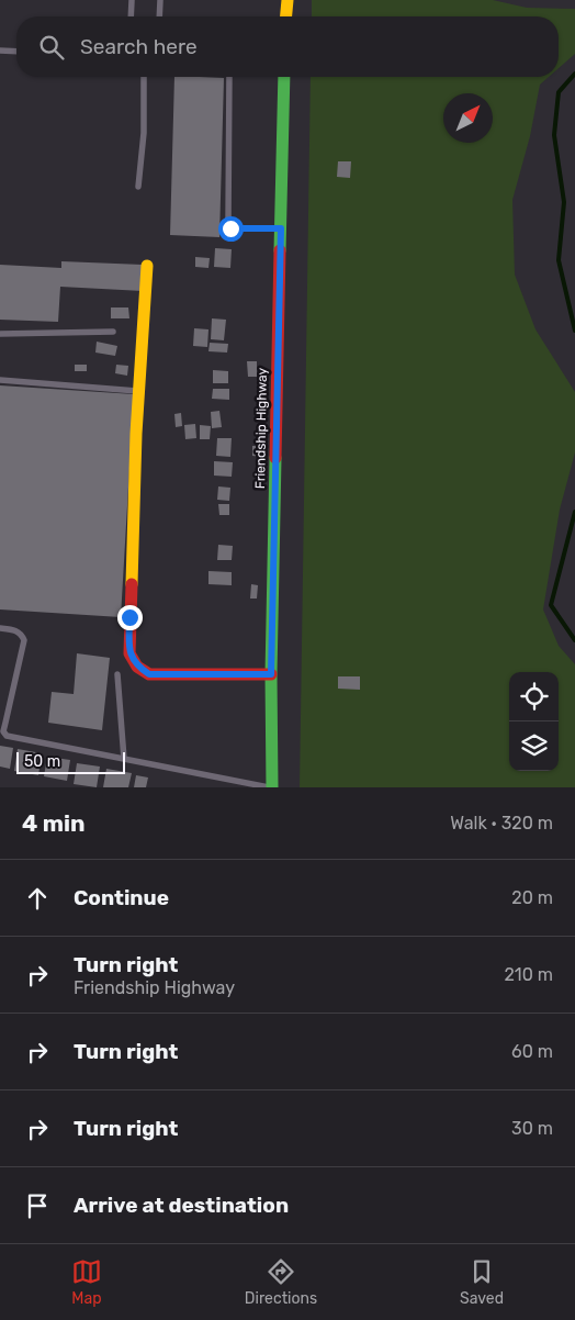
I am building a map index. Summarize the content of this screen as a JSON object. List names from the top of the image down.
{
  "streets": {
    "main road": ["Friendship Highway"]
  },
  "scale_bar": "50 m",
  "north": "top right",
  "page": {
    "search": "Search here",
    "scale": "50 m",
    "heading": ["4 min", "Walk · 320 m"],
    "list": [
      ["Continue", "20 m"],
      ["Turn right", "Friendship Highway", "210 m"],
      ["Turn right", "60 m"],
      ["Turn right", "30 m"],
      "Arrive at destination"
    ],
    "nav": ["Map", "Directions", "Saved"]
  }
}
